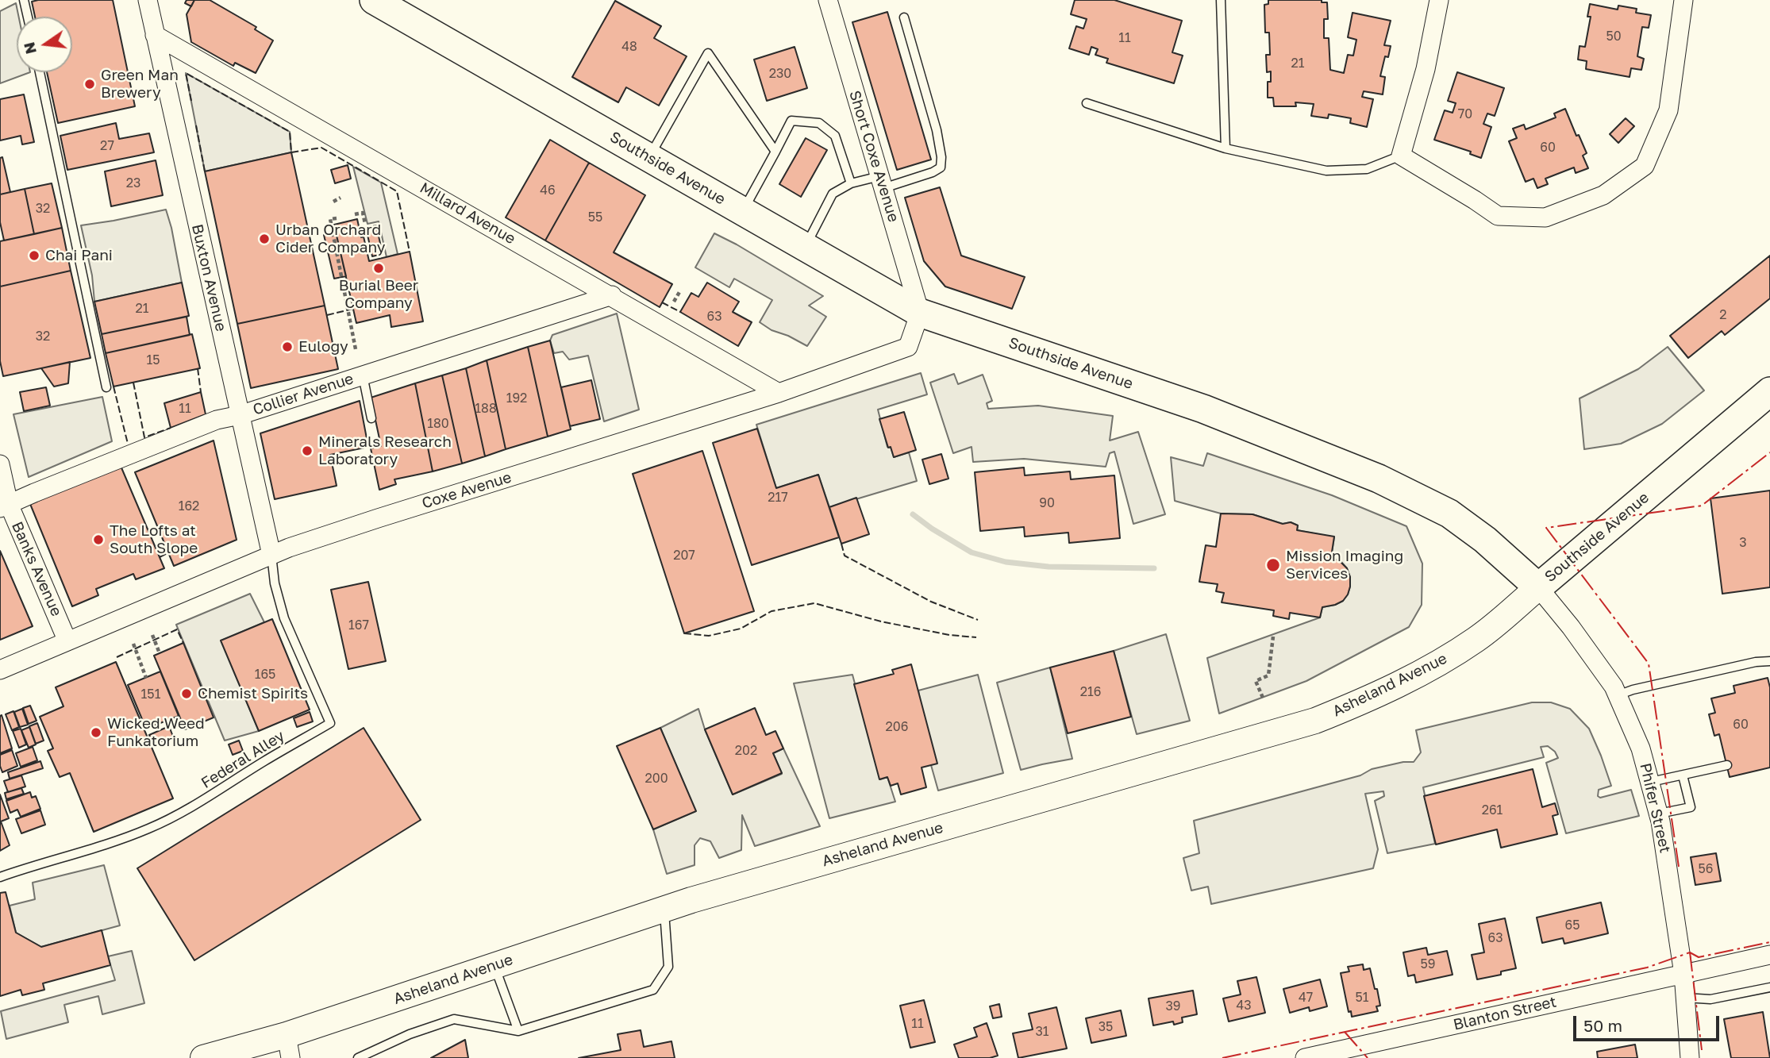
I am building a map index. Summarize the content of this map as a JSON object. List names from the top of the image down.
{
  "streets": {
    "main road": ["Southside Avenue", "Asheland Avenue"],
    "street": [
      "Short Coxe Avenue",
      "Millard Avenue",
      "Buxton Avenue",
      "Collier Avenue",
      "Coxe Avenue",
      "Banks Avenue",
      "Phifer Street",
      "Blanton Street"
    ],
    "lane": ["Federal Alley"]
  },
  "crossings": [
    ["Short Coxe Avenue", "Southside Avenue"],
    ["Short Coxe Avenue", "Coxe Avenue"],
    ["Southside Avenue", "Coxe Avenue"],
    ["Southside Avenue", "Asheland Avenue"],
    ["Southside Avenue", "Phifer Street"],
    ["Millard Avenue", "Buxton Avenue"],
    ["Millard Avenue", "Collier Avenue"],
    ["Millard Avenue", "Coxe Avenue"],
    ["Buxton Avenue", "Collier Avenue"],
    ["Buxton Avenue", "Coxe Avenue"],
    ["Buxton Avenue", "Federal Alley"],
    ["Collier Avenue", "Banks Avenue"],
    ["Coxe Avenue", "Banks Avenue"],
    ["Coxe Avenue", "Federal Alley"],
    ["Asheland Avenue", "Phifer Street"],
    ["Phifer Street", "Blanton Street"]
  ],
  "places": [
    "Green Man Brewery",
    "Urban Orchard Cider Company",
    "Chai Pani",
    "Burial Beer Company",
    "Eulogy",
    "Minerals Research Laboratory",
    "The Lofts at South Slope",
    "Mission Imaging Services",
    "Chemist Spirits",
    "Wicked Weed Funkatorium"
  ],
  "house_numbers": [
    "50",
    "11",
    "48",
    "21",
    "230",
    "70",
    "27",
    "60",
    "23",
    "46",
    "32",
    "55",
    "21",
    "2",
    "63",
    "32",
    "15",
    "192",
    "11",
    "188",
    "180",
    "217",
    "90",
    "162",
    "3",
    "207",
    "167",
    "165",
    "216",
    "151",
    "60",
    "206",
    "202",
    "200",
    "261",
    "56",
    "65",
    "63",
    "59",
    "47",
    "51",
    "43",
    "39",
    "11",
    "35",
    "31"
  ],
  "scale_bar": "50 m",
  "north": "left"
}
